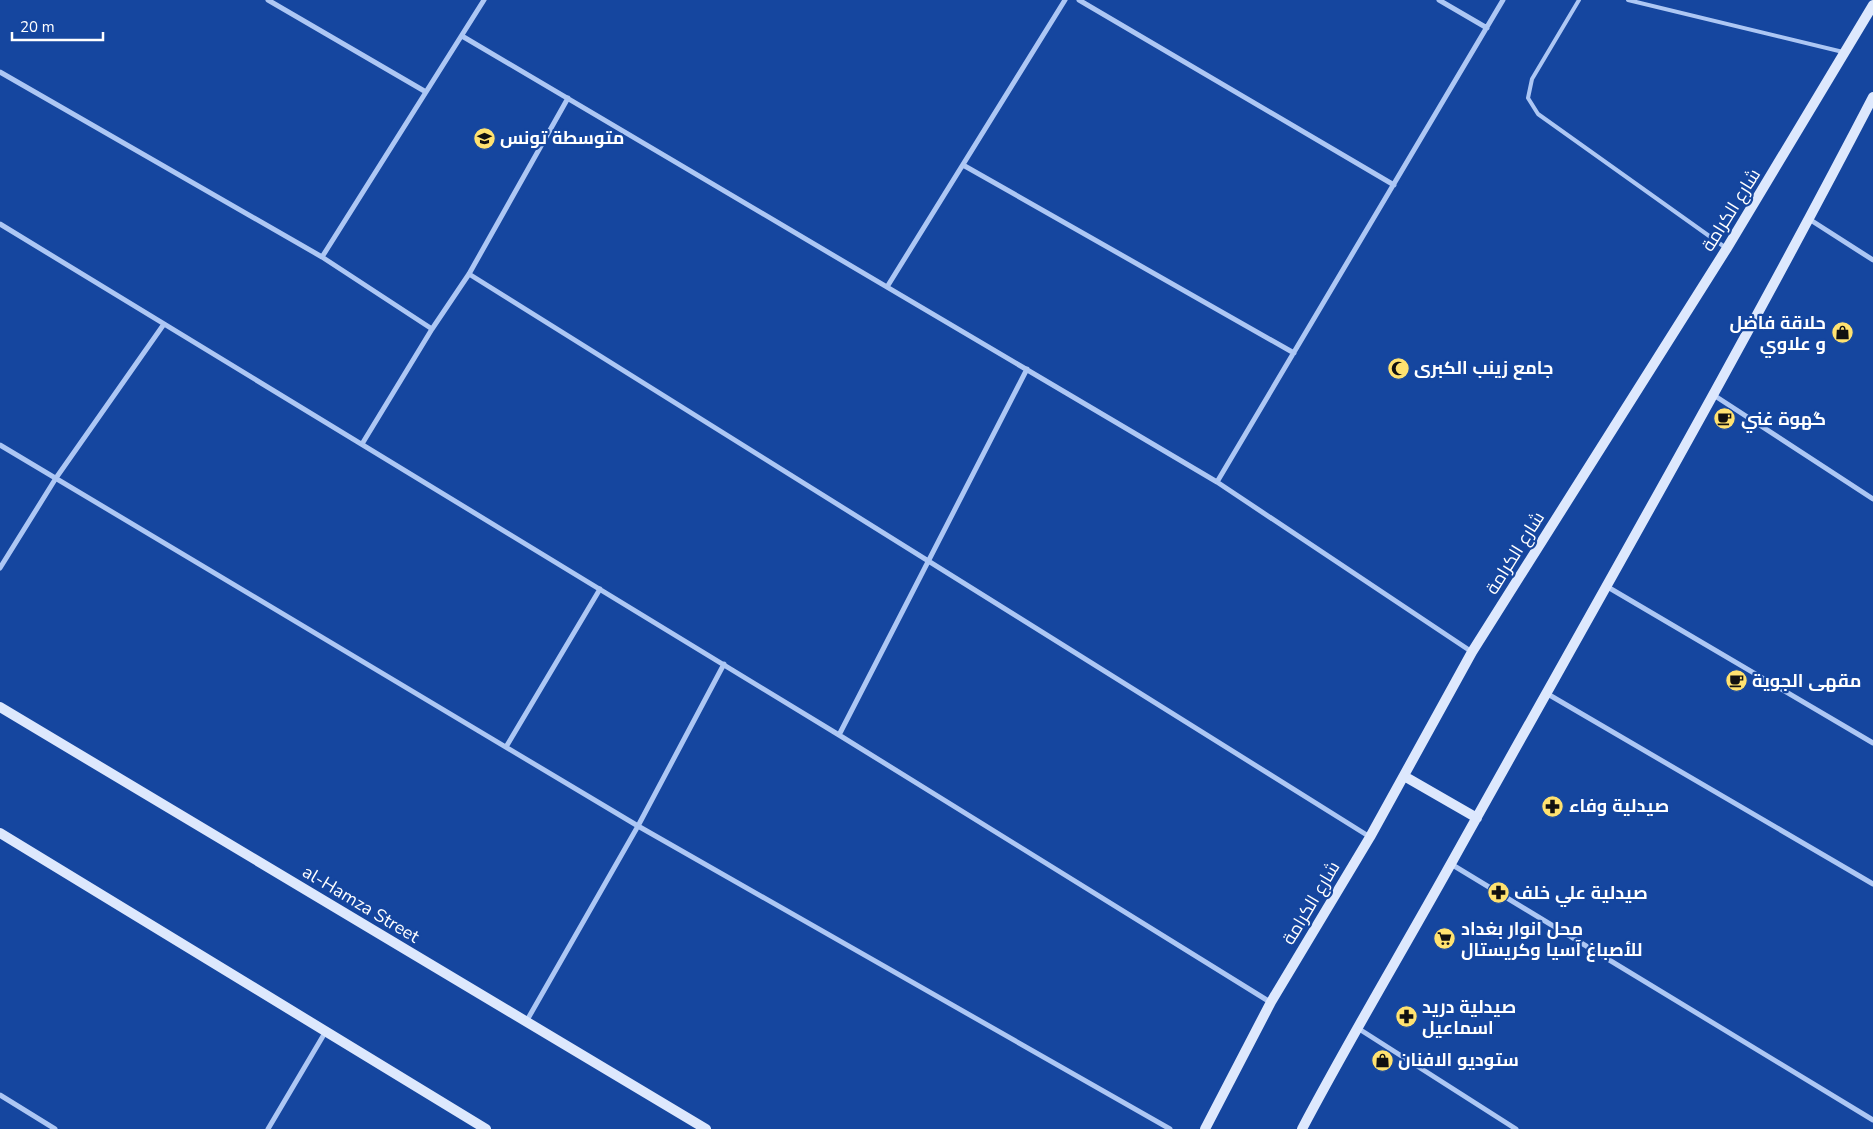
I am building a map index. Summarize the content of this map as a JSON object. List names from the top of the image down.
{
  "streets": {
    "street": ["شارع الكرامة", "al-Hamza Street"]
  },
  "places": {
    "school or university": ["متوسطة تونس"],
    "shop": ["حلاقة فاضل و علاوي", "ستوديو الافنان"],
    "mosque": ["جامع زينب الكبرى"],
    "cafe": ["گهوة غني", "مقهى الجوية"],
    "pharmacy": ["صيدلية وفاء", "صيدلية علي خلف", "صيدلية دريد اسماعيل"],
    "supermarket": ["محل انوار بغداد للأصباغ آسيا وكريستال"]
  },
  "scale_bar": "20 m"
}
